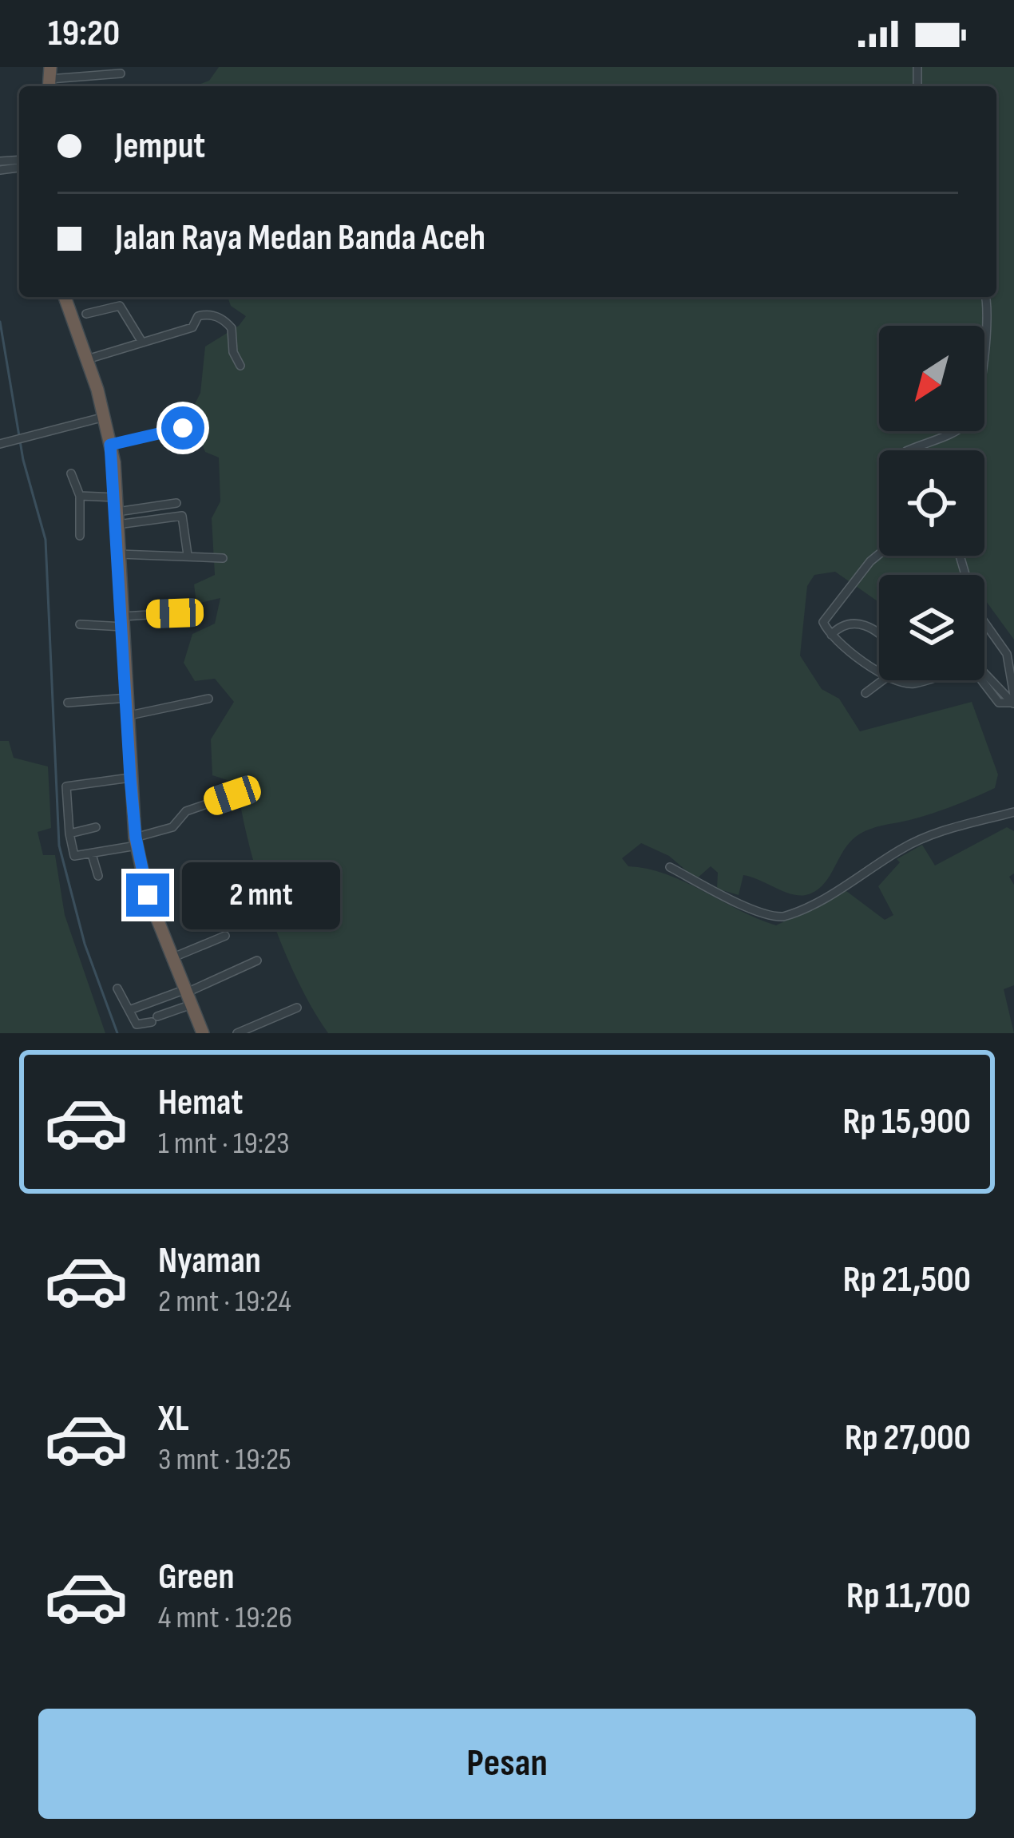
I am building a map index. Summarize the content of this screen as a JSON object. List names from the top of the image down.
{
  "north": "bottom left",
  "page": {
    "status": "19:20",
    "banner": ["Jemput", "Jalan Raya Medan Banda Aceh"],
    "bubble": "2 mnt",
    "list": [
      {
        "name": "Hemat",
        "note": "1 mnt · 19:23",
        "value": "Rp 15,900"
      },
      {
        "name": "Nyaman",
        "note": "2 mnt · 19:24",
        "value": "Rp 21,500"
      },
      {
        "name": "XL",
        "note": "3 mnt · 19:25",
        "value": "Rp 27,000"
      },
      {
        "name": "Green",
        "note": "4 mnt · 19:26",
        "value": "Rp 11,700"
      }
    ],
    "buttons": "Pesan"
  }
}
